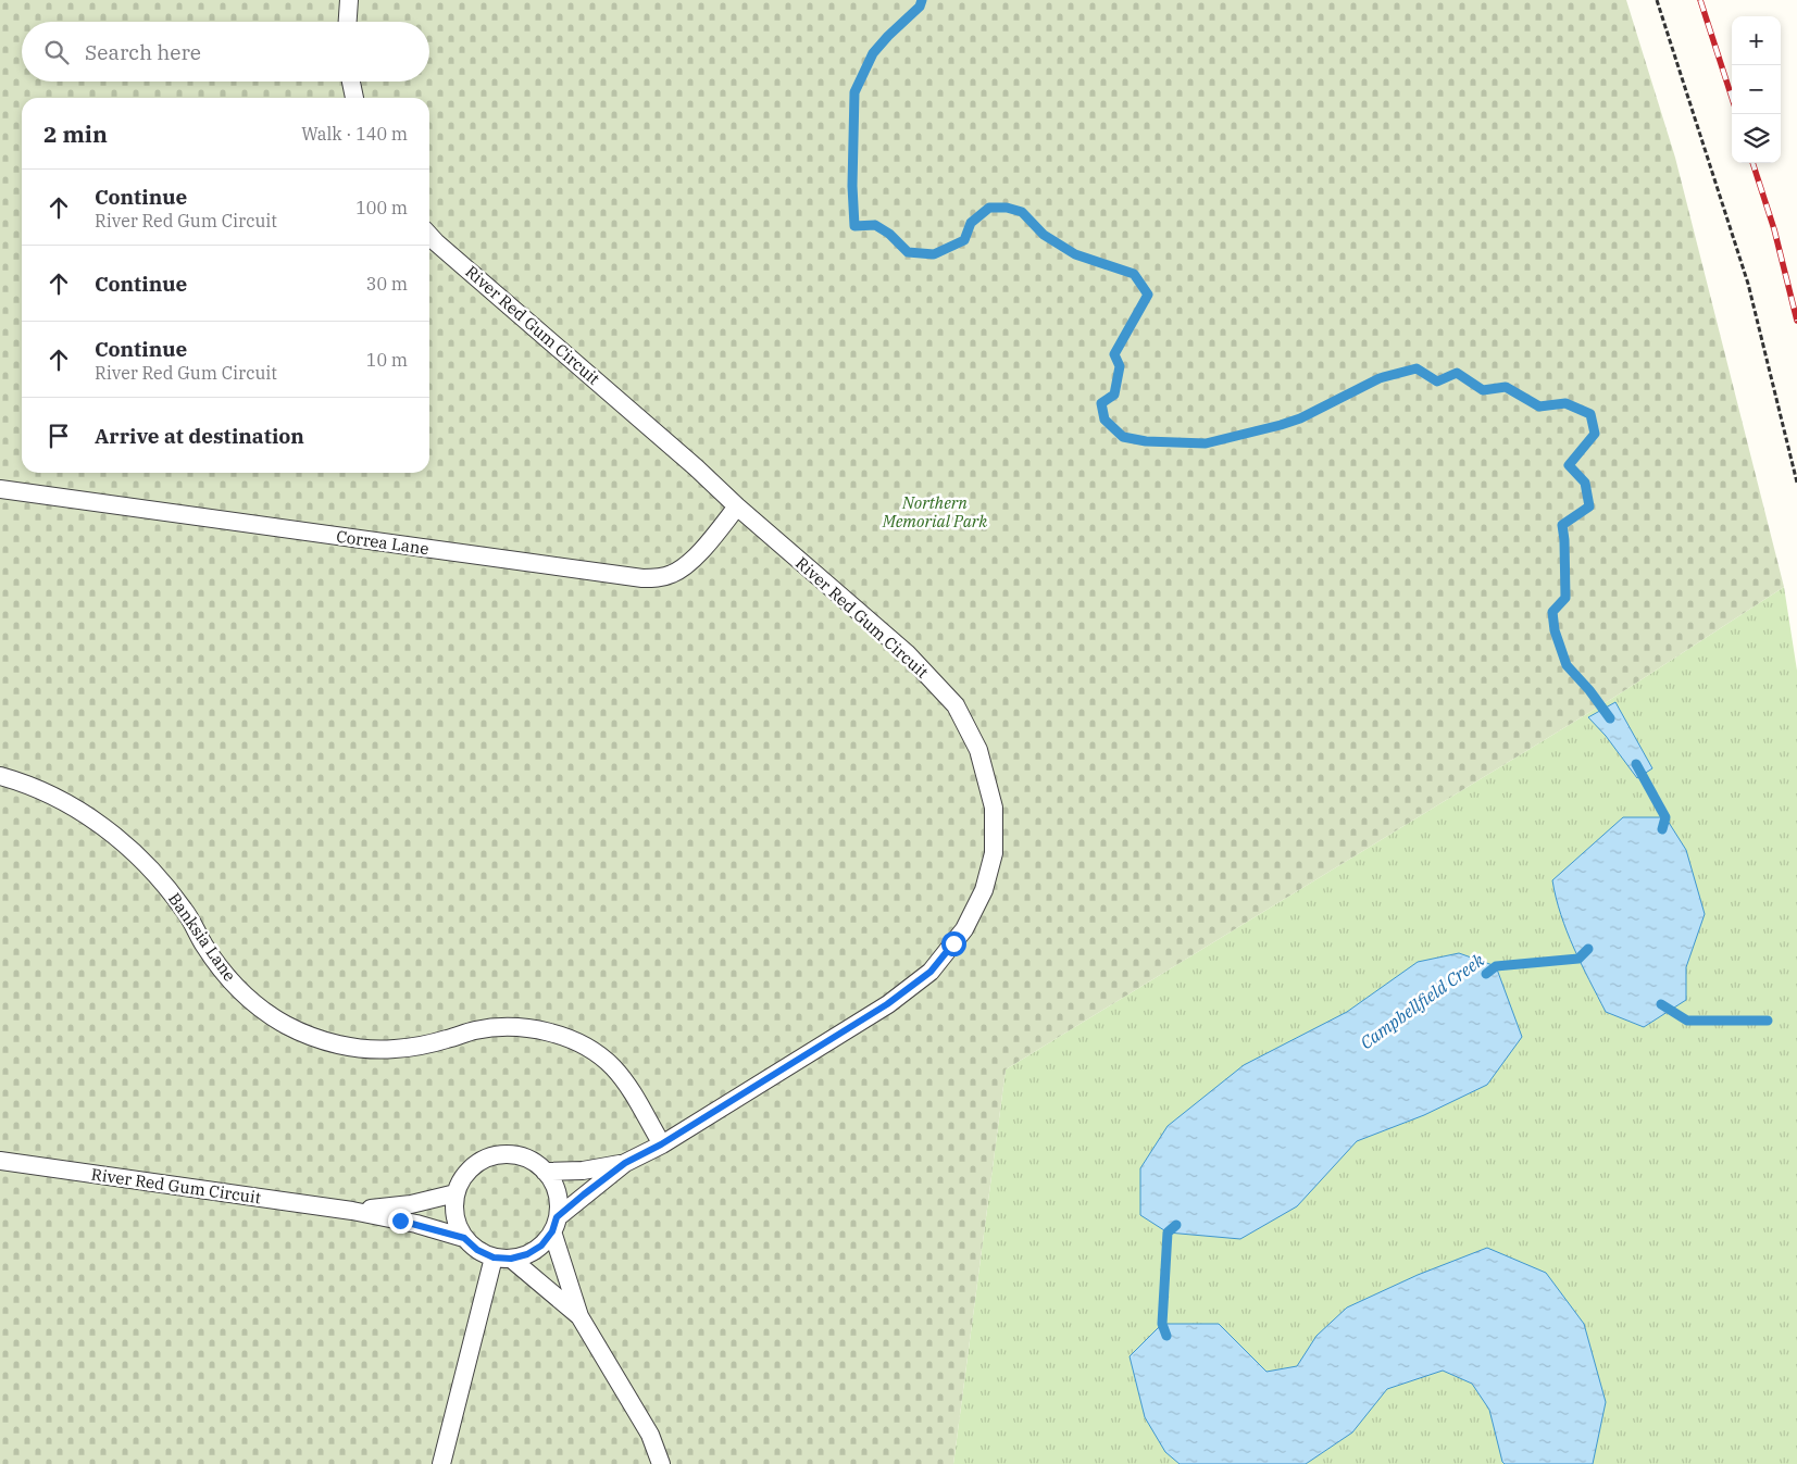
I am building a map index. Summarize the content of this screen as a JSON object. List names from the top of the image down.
{
  "streets": {
    "lane": ["River Red Gum Circuit", "Correa Lane", "Banksia Lane"]
  },
  "crossings": [
    ["River Red Gum Circuit", "Correa Lane"],
    ["River Red Gum Circuit", "Banksia Lane"]
  ],
  "water": ["Campbellfield Creek"],
  "parks": ["Northern Memorial Park"],
  "page": {
    "map_buttons": ["+", "−"],
    "search": "Search here",
    "heading": ["2 min", "Walk · 140 m"],
    "list": [
      ["Continue", "River Red Gum Circuit", "100 m"],
      ["Continue", "30 m"],
      ["Continue", "River Red Gum Circuit", "10 m"],
      "Arrive at destination"
    ]
  }
}
